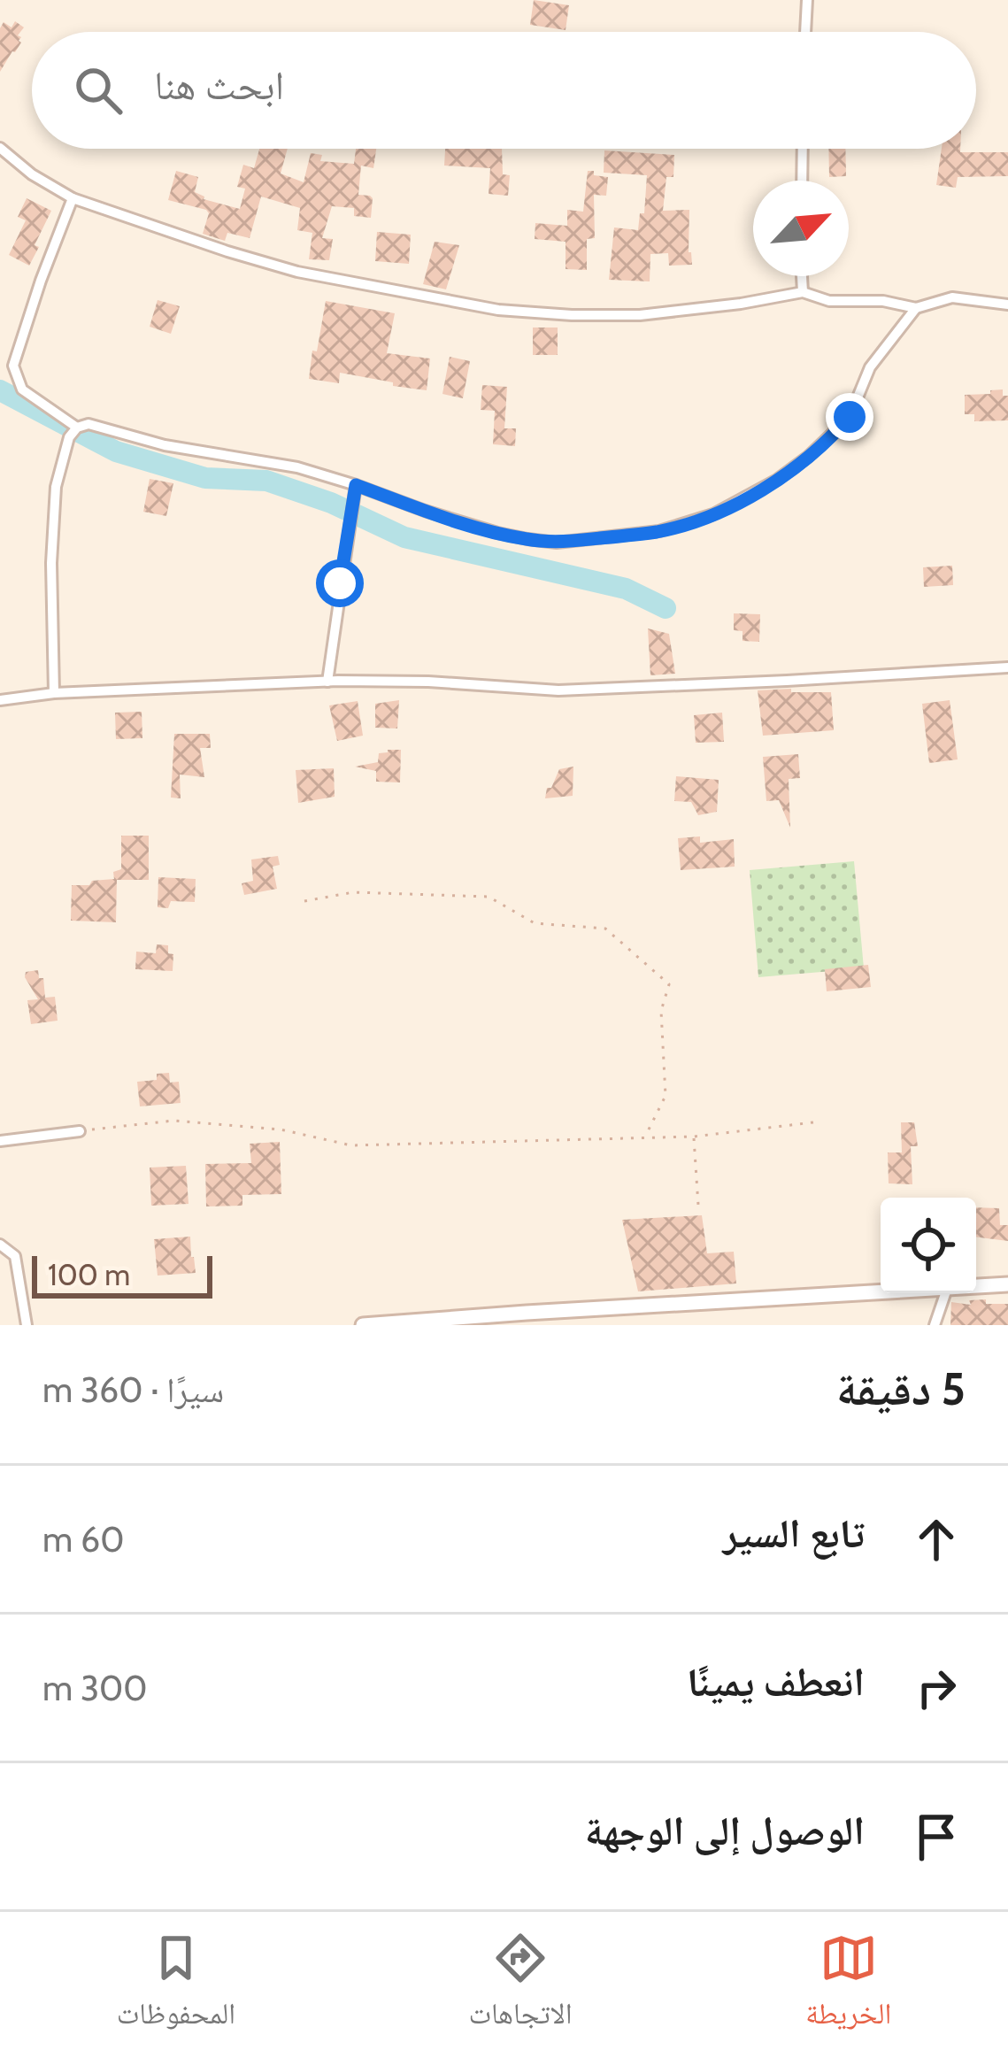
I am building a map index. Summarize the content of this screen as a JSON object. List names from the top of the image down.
{
  "scale_bar": "100 m",
  "north": "top right",
  "page": {
    "search": "ابحث هنا",
    "scale": "100 m",
    "heading": ["5 دقيقة", "سيرًا · 360 m"],
    "list": [
      ["تابع السير", "60 m"],
      ["انعطف يمينًا", "300 m"],
      "الوصول إلى الوجهة"
    ],
    "nav": ["الخريطة", "الاتجاهات", "المحفوظات"]
  }
}
